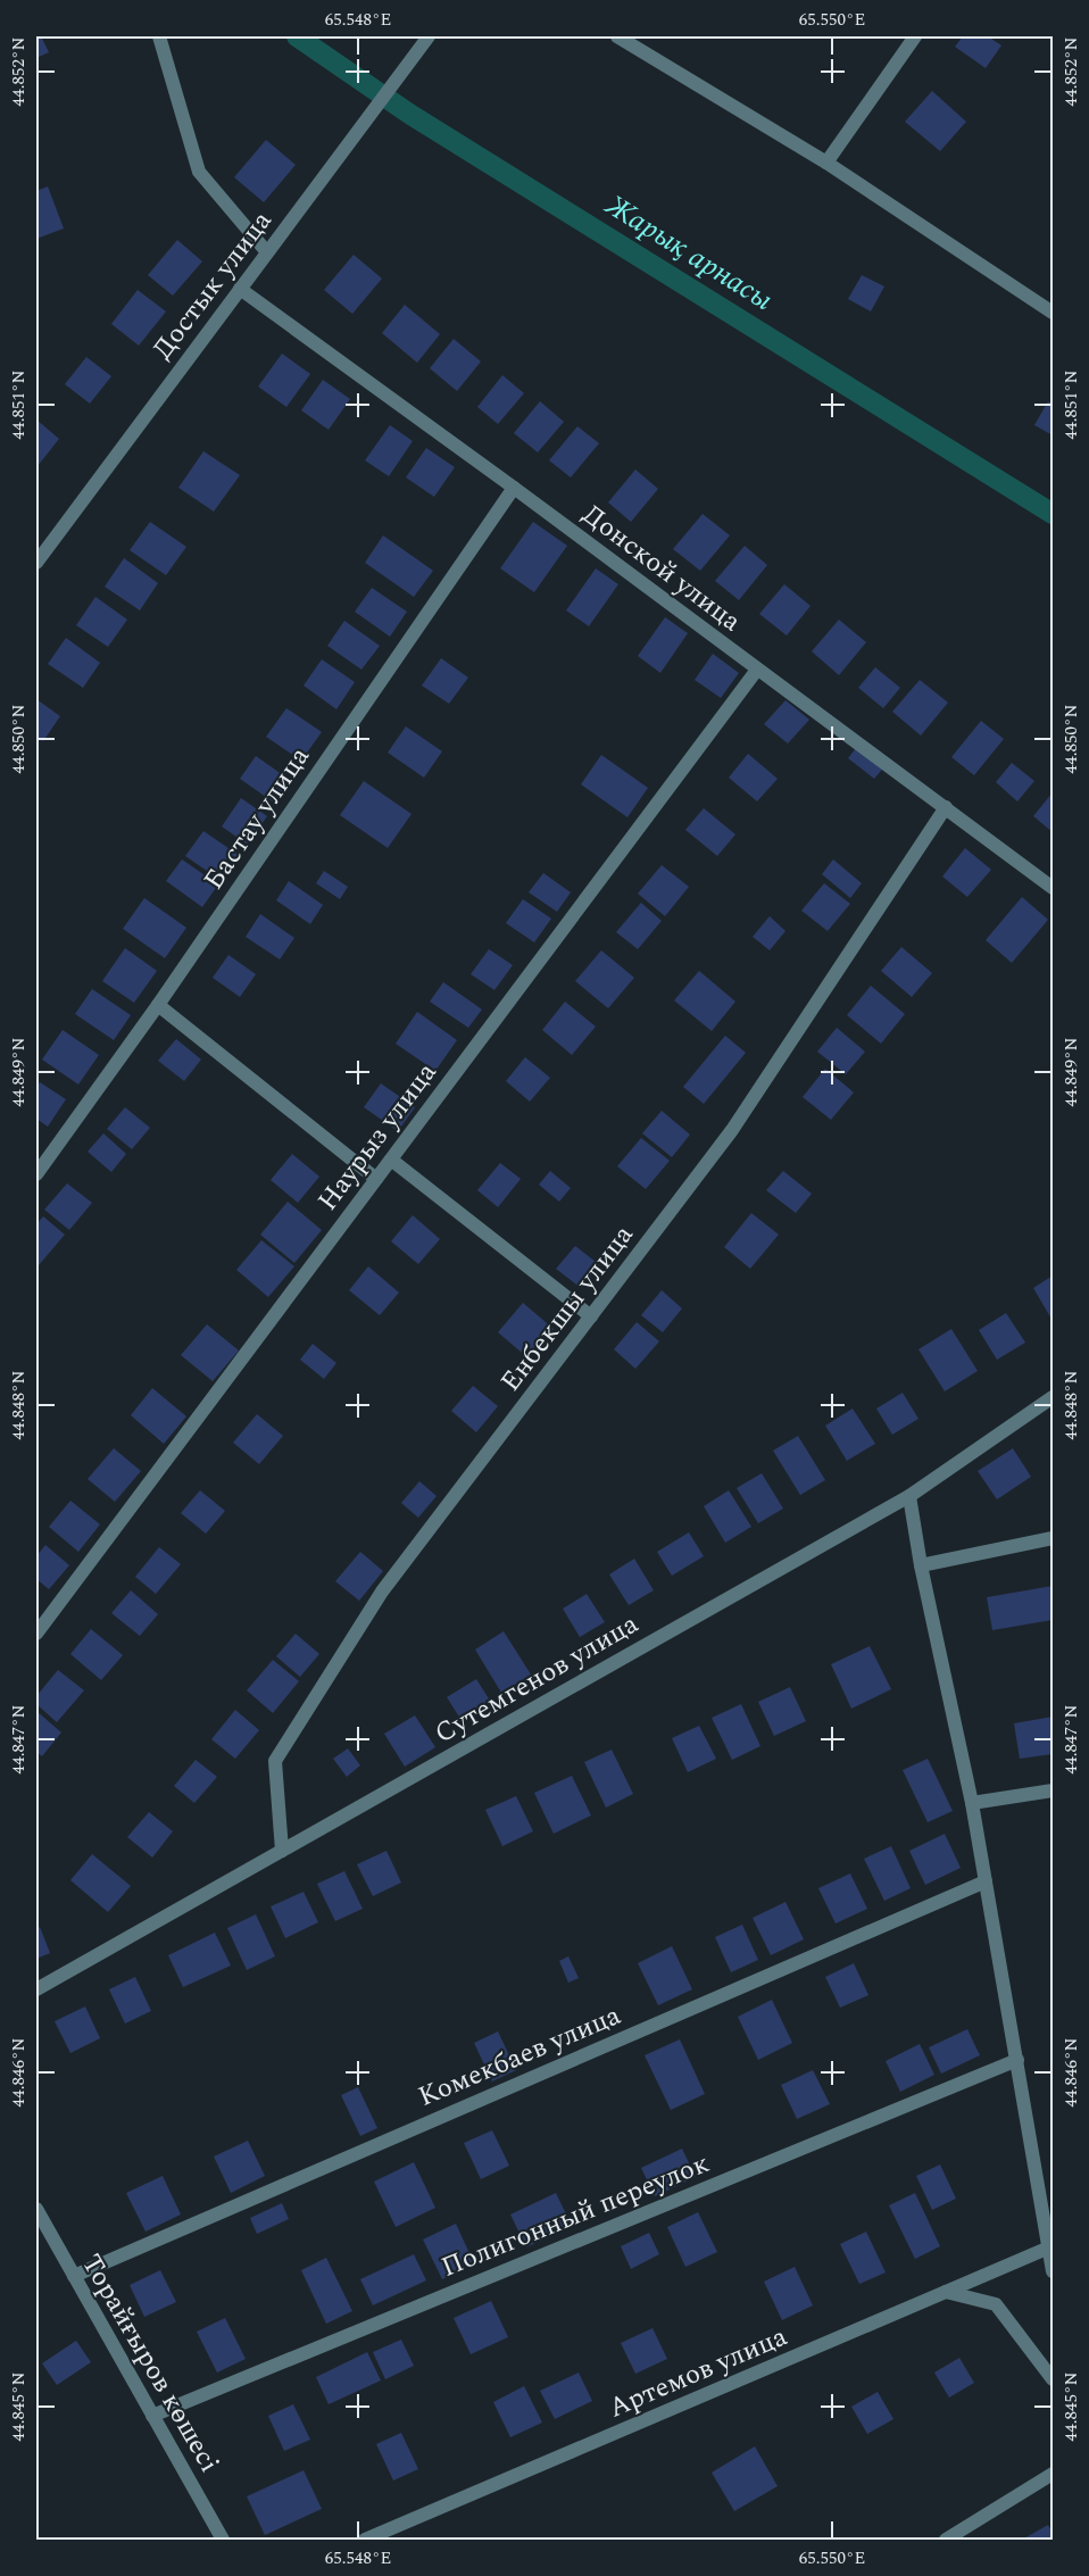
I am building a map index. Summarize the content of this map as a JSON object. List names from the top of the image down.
{
  "streets": {
    "street": [
      "Достык улица",
      "Донской улица",
      "Бастау улица",
      "Наурыз улица",
      "Енбекшы улица",
      "Сутемгенов улица",
      "Комекбаев улица",
      "Полигонный переулок",
      "Торайғыров көшесі",
      "Артемов улица"
    ]
  },
  "crossings": [
    ["Достык улица", "Донской улица"],
    ["Донской улица", "Бастау улица"],
    ["Донской улица", "Наурыз улица"],
    ["Донской улица", "Енбекшы улица"],
    ["Енбекшы улица", "Сутемгенов улица"],
    ["Комекбаев улица", "Торайғыров көшесі"],
    ["Полигонный переулок", "Торайғыров көшесі"]
  ],
  "water": ["Жарық арнасы"],
  "coordinates": [
    "65.548°E",
    "65.550°E",
    "44.852°N",
    "44.851°N",
    "44.850°N",
    "44.849°N",
    "44.848°N",
    "44.847°N",
    "44.846°N",
    "44.845°N"
  ]
}
